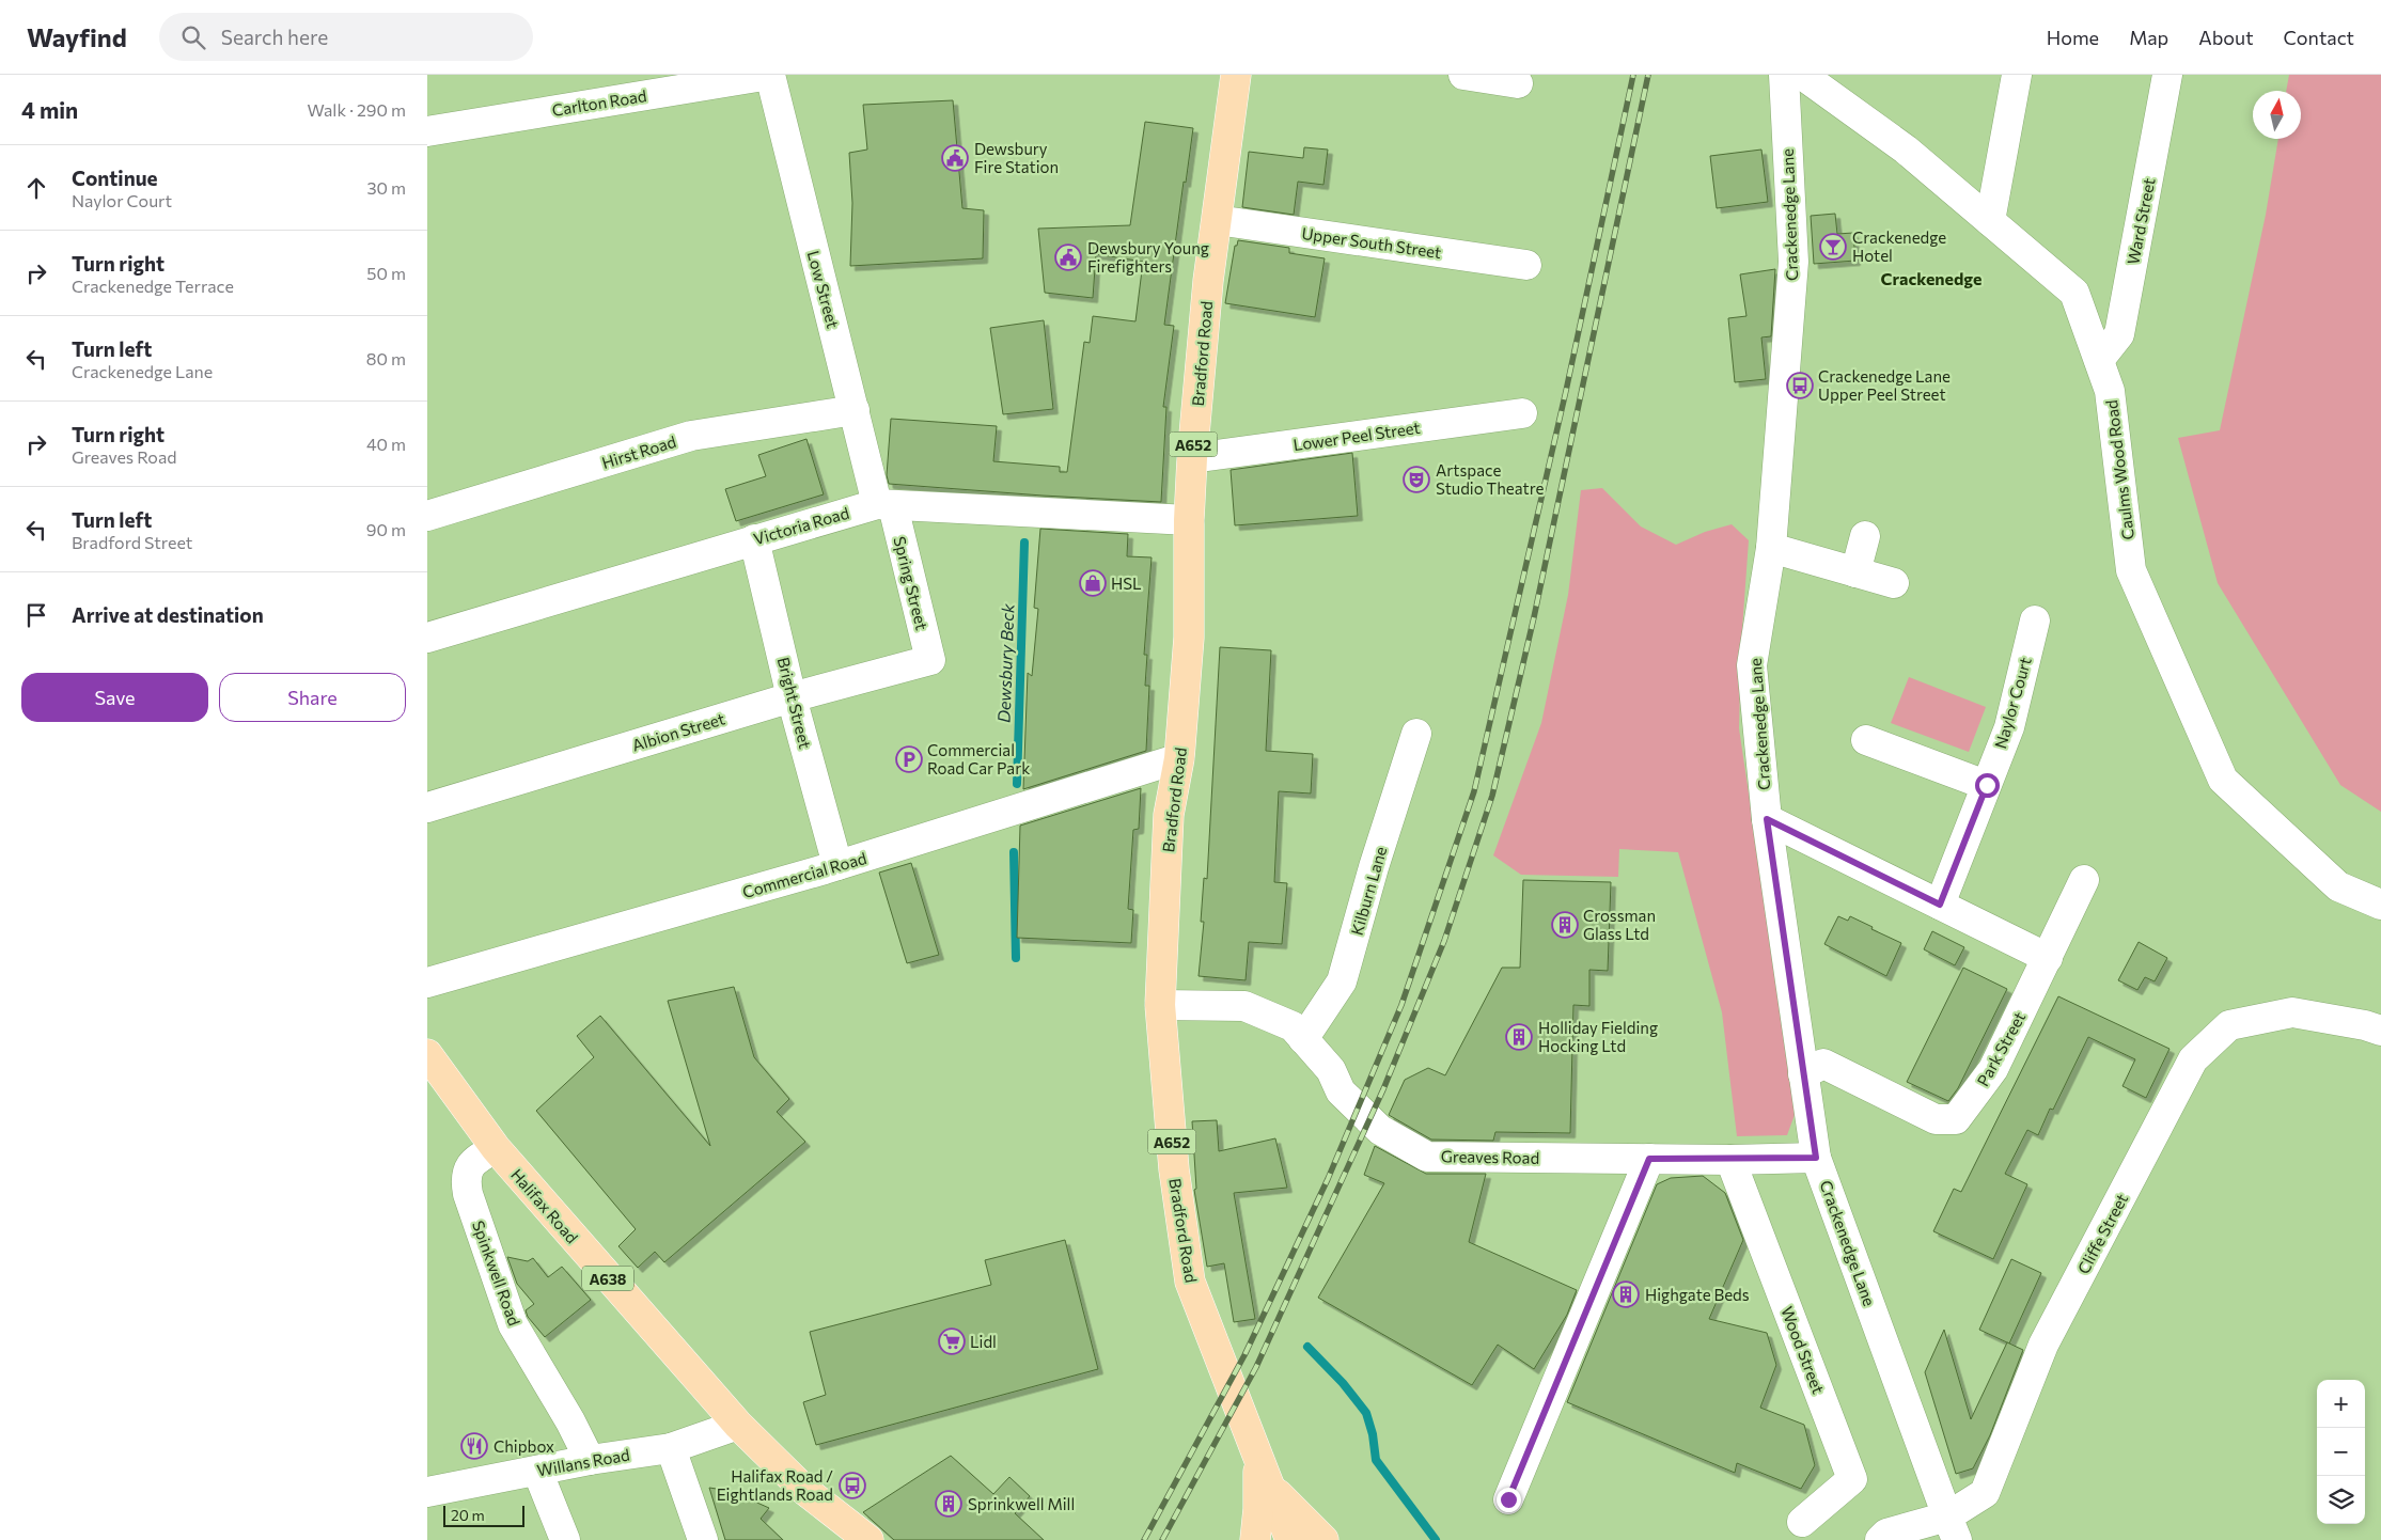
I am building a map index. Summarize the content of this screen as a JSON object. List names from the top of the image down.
{
  "streets": {
    "main road": [
      "Bradford Road",
      "A652",
      "Halifax Road",
      "A638"
    ],
    "street": [
      "Carlton Road",
      "Crackenedge Lane",
      "Ward Street",
      "Upper South Street",
      "Low Street",
      "Lower Peel Street",
      "Hirst Road",
      "Caulms Wood Road",
      "Victoria Road",
      "Spring Street",
      "Bright Street",
      "Naylor Court",
      "Albion Street",
      "Commercial Road",
      "Kilburn Lane",
      "Park Street",
      "Greaves Road",
      "Cliffe Street",
      "Spinkwell Road",
      "Wood Street",
      "Willans Road"
    ]
  },
  "crossings": [
    ["Carlton Road", "Low Street"],
    ["Crackenedge Lane", "Park Street"],
    ["Crackenedge Lane", "Greaves Road"],
    ["Crackenedge Lane", "Cliffe Street"],
    ["Ward Street", "Caulms Wood Road"],
    ["Upper South Street", "Bradford Road"],
    ["Low Street", "Hirst Road"],
    ["Low Street", "Victoria Road"],
    ["Low Street", "Spring Street"],
    ["Bradford Road", "Lower Peel Street"],
    ["Bradford Road", "Victoria Road"],
    ["Bradford Road", "Commercial Road"],
    ["Bradford Road", "Greaves Road"],
    ["Victoria Road", "Spring Street"],
    ["Victoria Road", "Bright Street"],
    ["Spring Street", "Albion Street"],
    ["Bright Street", "Albion Street"],
    ["Bright Street", "Commercial Road"],
    ["Kilburn Lane", "Greaves Road"],
    ["Greaves Road", "Wood Street"],
    ["Halifax Road", "Spinkwell Road"],
    ["Halifax Road", "Willans Road"],
    ["Spinkwell Road", "Willans Road"]
  ],
  "districts": ["Crackenedge"],
  "water": ["Dewsbury Beck"],
  "places": {
    "public building": ["Dewsbury Fire Station", "Dewsbury Young Firefighters"],
    "bar": ["Crackenedge Hotel"],
    "bus stop": ["Crackenedge Lane Upper Peel Street", "Halifax Road / Eightlands Road"],
    "theatre": ["Artspace Studio Theatre"],
    "shop": ["HSL"],
    "parking": ["Commercial Road Car Park"],
    "building": [
      "Crossman Glass Ltd",
      "Holliday Fielding Hocking Ltd",
      "Highgate Beds",
      "Sprinkwell Mill"
    ],
    "supermarket": ["Lidl"],
    "restaurant": ["Chipbox"]
  },
  "scale_bar": "20 m",
  "north": "top",
  "page": {
    "header": "Wayfind",
    "search": "Search here",
    "nav": [
      "Home",
      "Map",
      "About",
      "Contact"
    ],
    "heading": ["4 min", "Walk · 290 m"],
    "list": [
      ["Continue", "Naylor Court", "30 m"],
      ["Turn right", "Crackenedge Terrace", "50 m"],
      ["Turn left", "Crackenedge Lane", "80 m"],
      ["Turn right", "Greaves Road", "40 m"],
      ["Turn left", "Bradford Street", "90 m"],
      "Arrive at destination"
    ],
    "buttons": ["Save", "Share"],
    "map_buttons": ["+", "−"],
    "scale": "20 m"
  }
}
